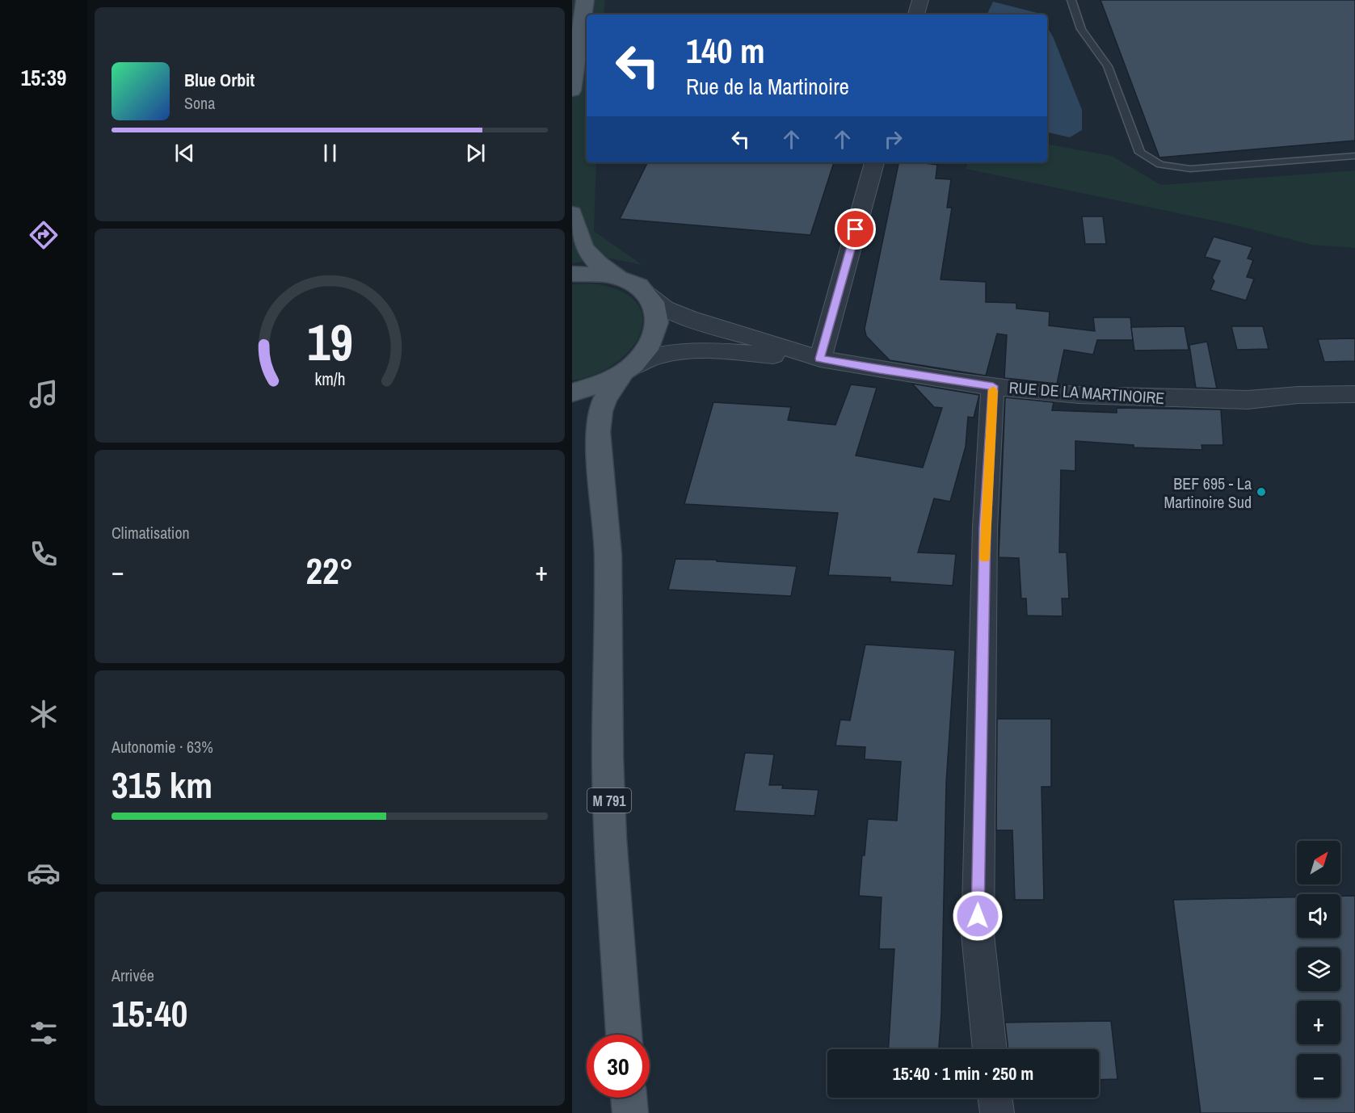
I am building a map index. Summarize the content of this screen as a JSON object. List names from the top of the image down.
{
  "streets": {
    "main road": ["M 791"],
    "street": ["RUE DE LA MARTINOIRE"]
  },
  "crossings": [
    ["RUE DE LA MARTINOIRE", "M 791"]
  ],
  "places": ["BEF 695 - La Martinoire Sud"],
  "north": "top right",
  "page": {
    "tabs": "15:39",
    "turn": ["140 m", "Rue de la Martinoire"],
    "song": ["Blue Orbit", "Sona"],
    "tile": [
      "Climatisation",
      ["Autonomie · 63%", "315 km"],
      ["Arrivée", "15:40"]
    ],
    "heat": ["−", "22°", "+"],
    "map_buttons": ["+", "−"],
    "limit": "30",
    "trip": "15:40 · 1 min · 250 m",
    "gauge": ["19", "km/h"]
  }
}
